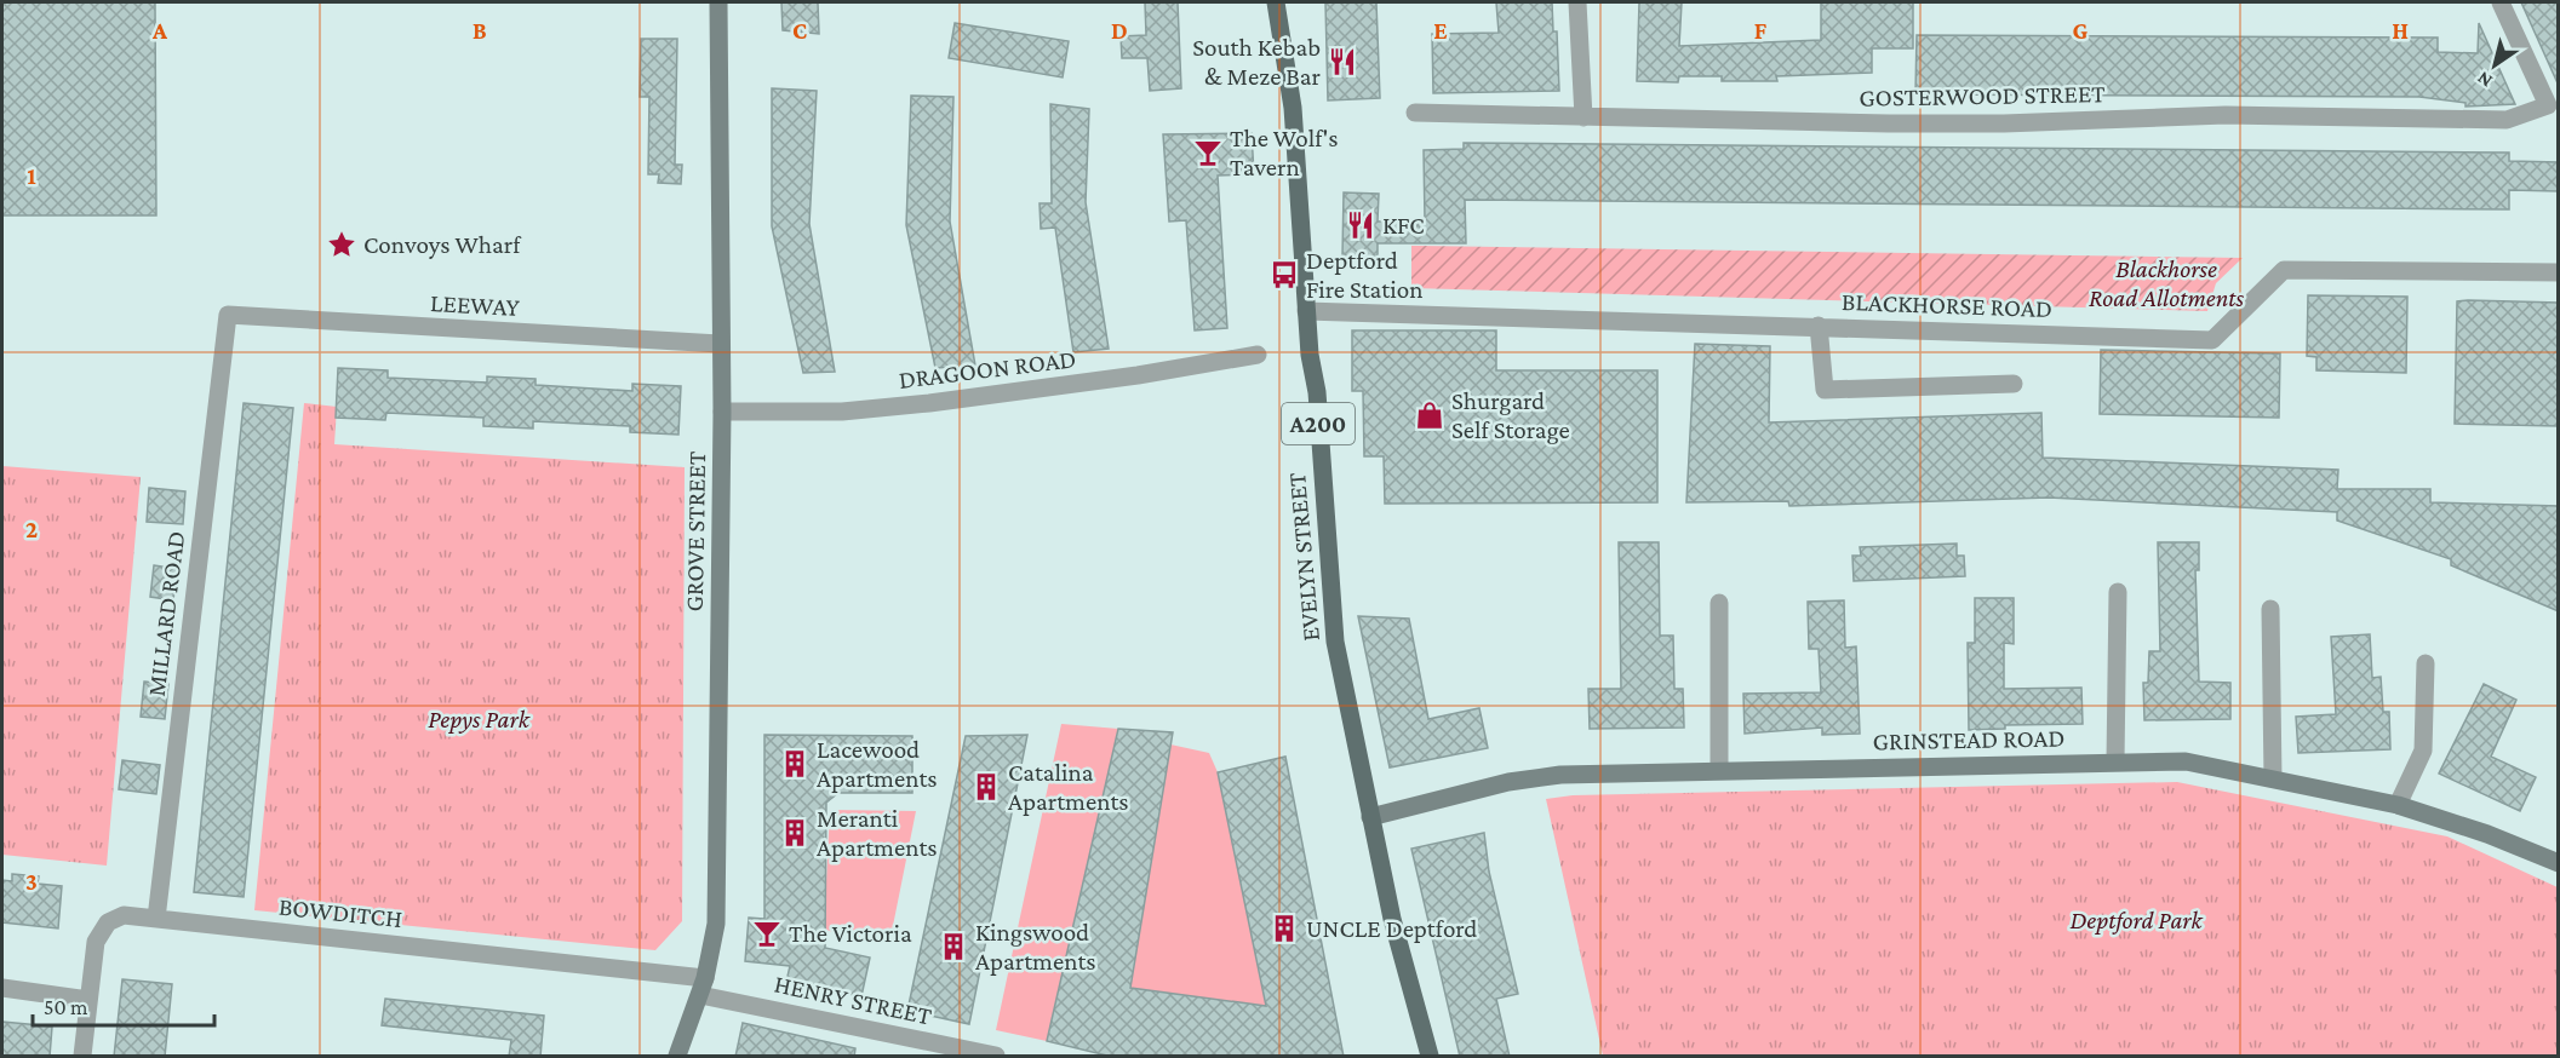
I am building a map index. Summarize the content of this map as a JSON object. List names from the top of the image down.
{
  "streets": {
    "main road": ["A200", "EVELYN STREET"],
    "street": [
      "GOSTERWOOD STREET",
      "LEEWAY",
      "BLACKHORSE ROAD",
      "DRAGOON ROAD",
      "GROVE STREET",
      "MILLARD ROAD",
      "GRINSTEAD ROAD",
      "BOWDITCH",
      "HENRY STREET"
    ]
  },
  "crossings": [
    ["LEEWAY", "GROVE STREET"],
    ["LEEWAY", "MILLARD ROAD"],
    ["BLACKHORSE ROAD", "EVELYN STREET"],
    ["DRAGOON ROAD", "GROVE STREET"],
    ["GROVE STREET", "BOWDITCH"],
    ["GROVE STREET", "HENRY STREET"],
    ["EVELYN STREET", "GRINSTEAD ROAD"],
    ["MILLARD ROAD", "BOWDITCH"],
    ["BOWDITCH", "HENRY STREET"]
  ],
  "parks": ["Blackhorse Road Allotments", "Pepys Park", "Deptford Park"],
  "places": {
    "restaurant": ["South Kebab & Meze Bar", "KFC"],
    "bar": ["The Wolf's Tavern", "The Victoria"],
    "place": ["Convoys Wharf"],
    "bus stop": ["Deptford Fire Station"],
    "shop": ["Shurgard Self Storage"],
    "building": [
      "Lacewood Apartments",
      "Catalina Apartments",
      "Meranti Apartments",
      "UNCLE Deptford",
      "Kingswood Apartments"
    ]
  },
  "scale_bar": "50 m",
  "north": "bottom left",
  "grid": {
    "columns": [
      "A",
      "B",
      "C",
      "D",
      "E",
      "F",
      "G",
      "H"
    ],
    "rows": ["1", "2", "3"]
  }
}
